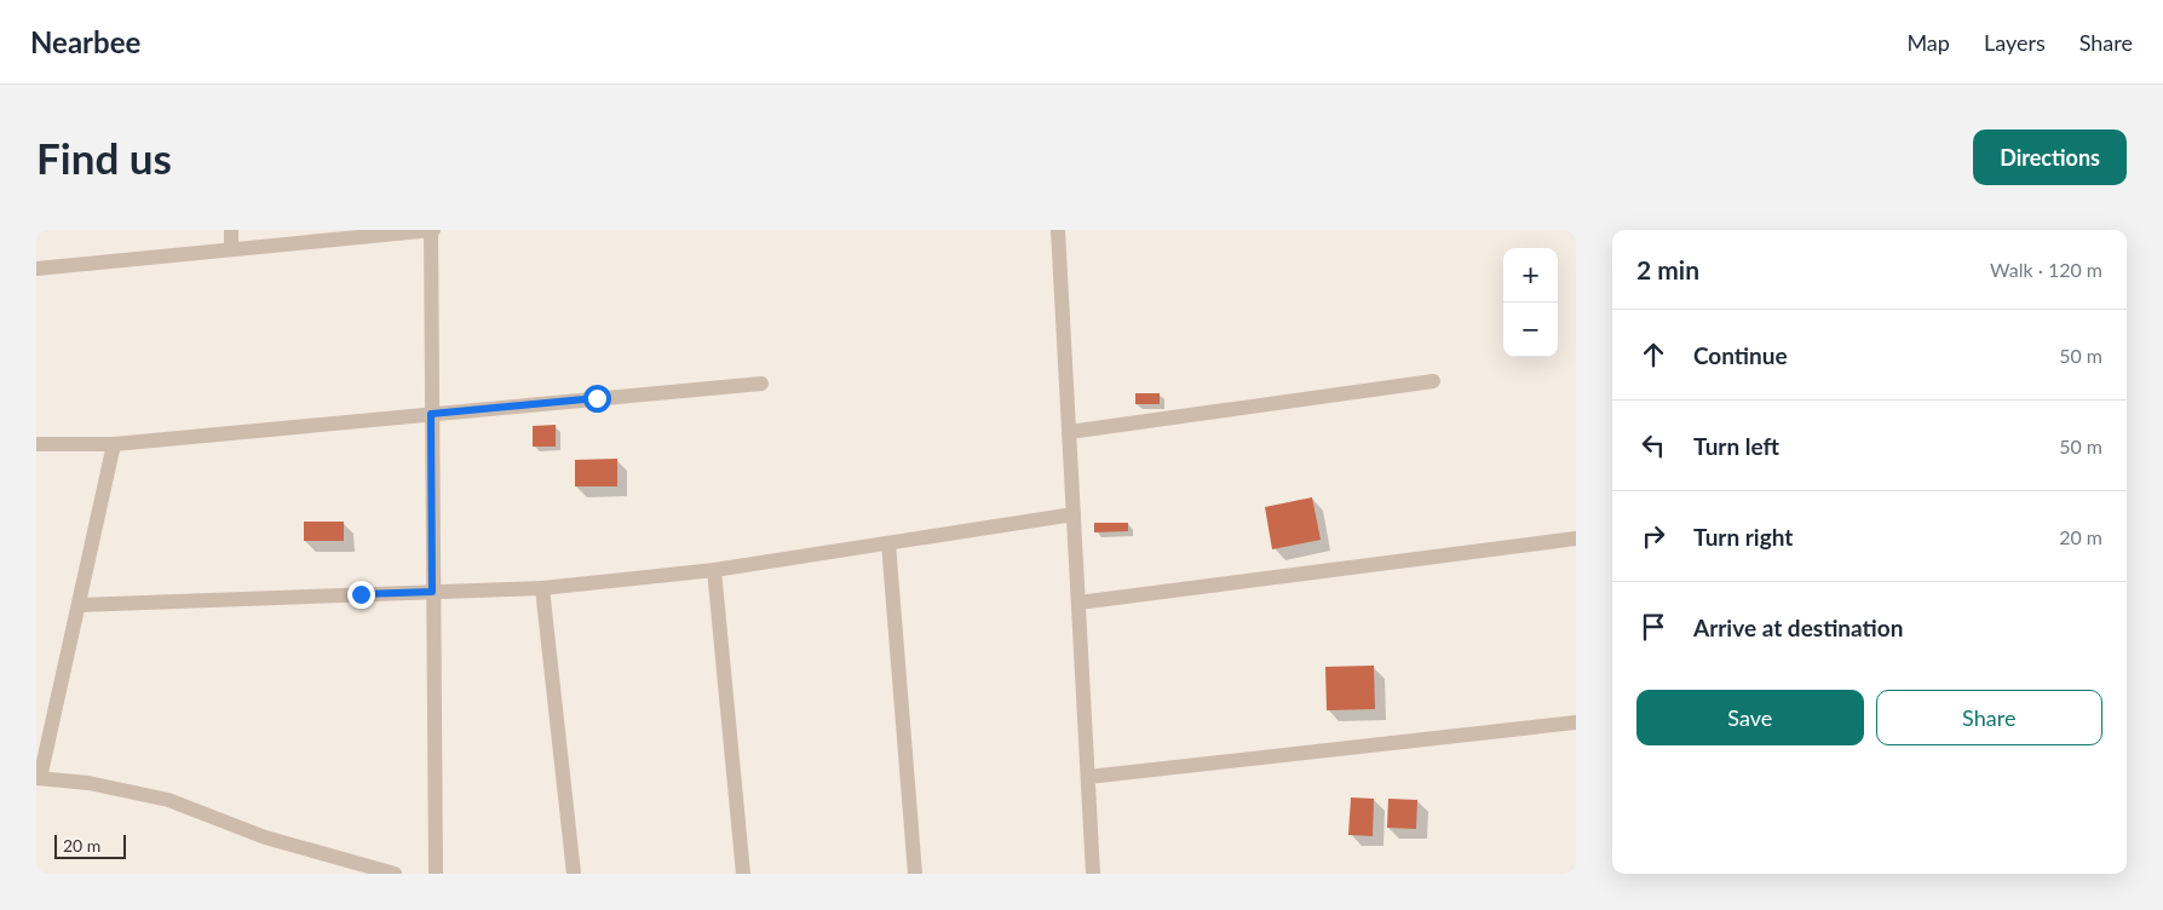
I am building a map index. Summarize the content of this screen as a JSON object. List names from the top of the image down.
{
  "scale_bar": "20 m",
  "page": {
    "header": "Nearbee",
    "nav": ["Map", "Layers", "Share"],
    "buttons": [
      "Directions",
      ["Save", "Share"]
    ],
    "title": "Find us",
    "heading": ["2 min", "Walk · 120 m"],
    "map_buttons": ["+", "−"],
    "list": [
      ["Continue", "50 m"],
      ["Turn left", "50 m"],
      ["Turn right", "20 m"],
      "Arrive at destination"
    ],
    "scale": "20 m"
  }
}
